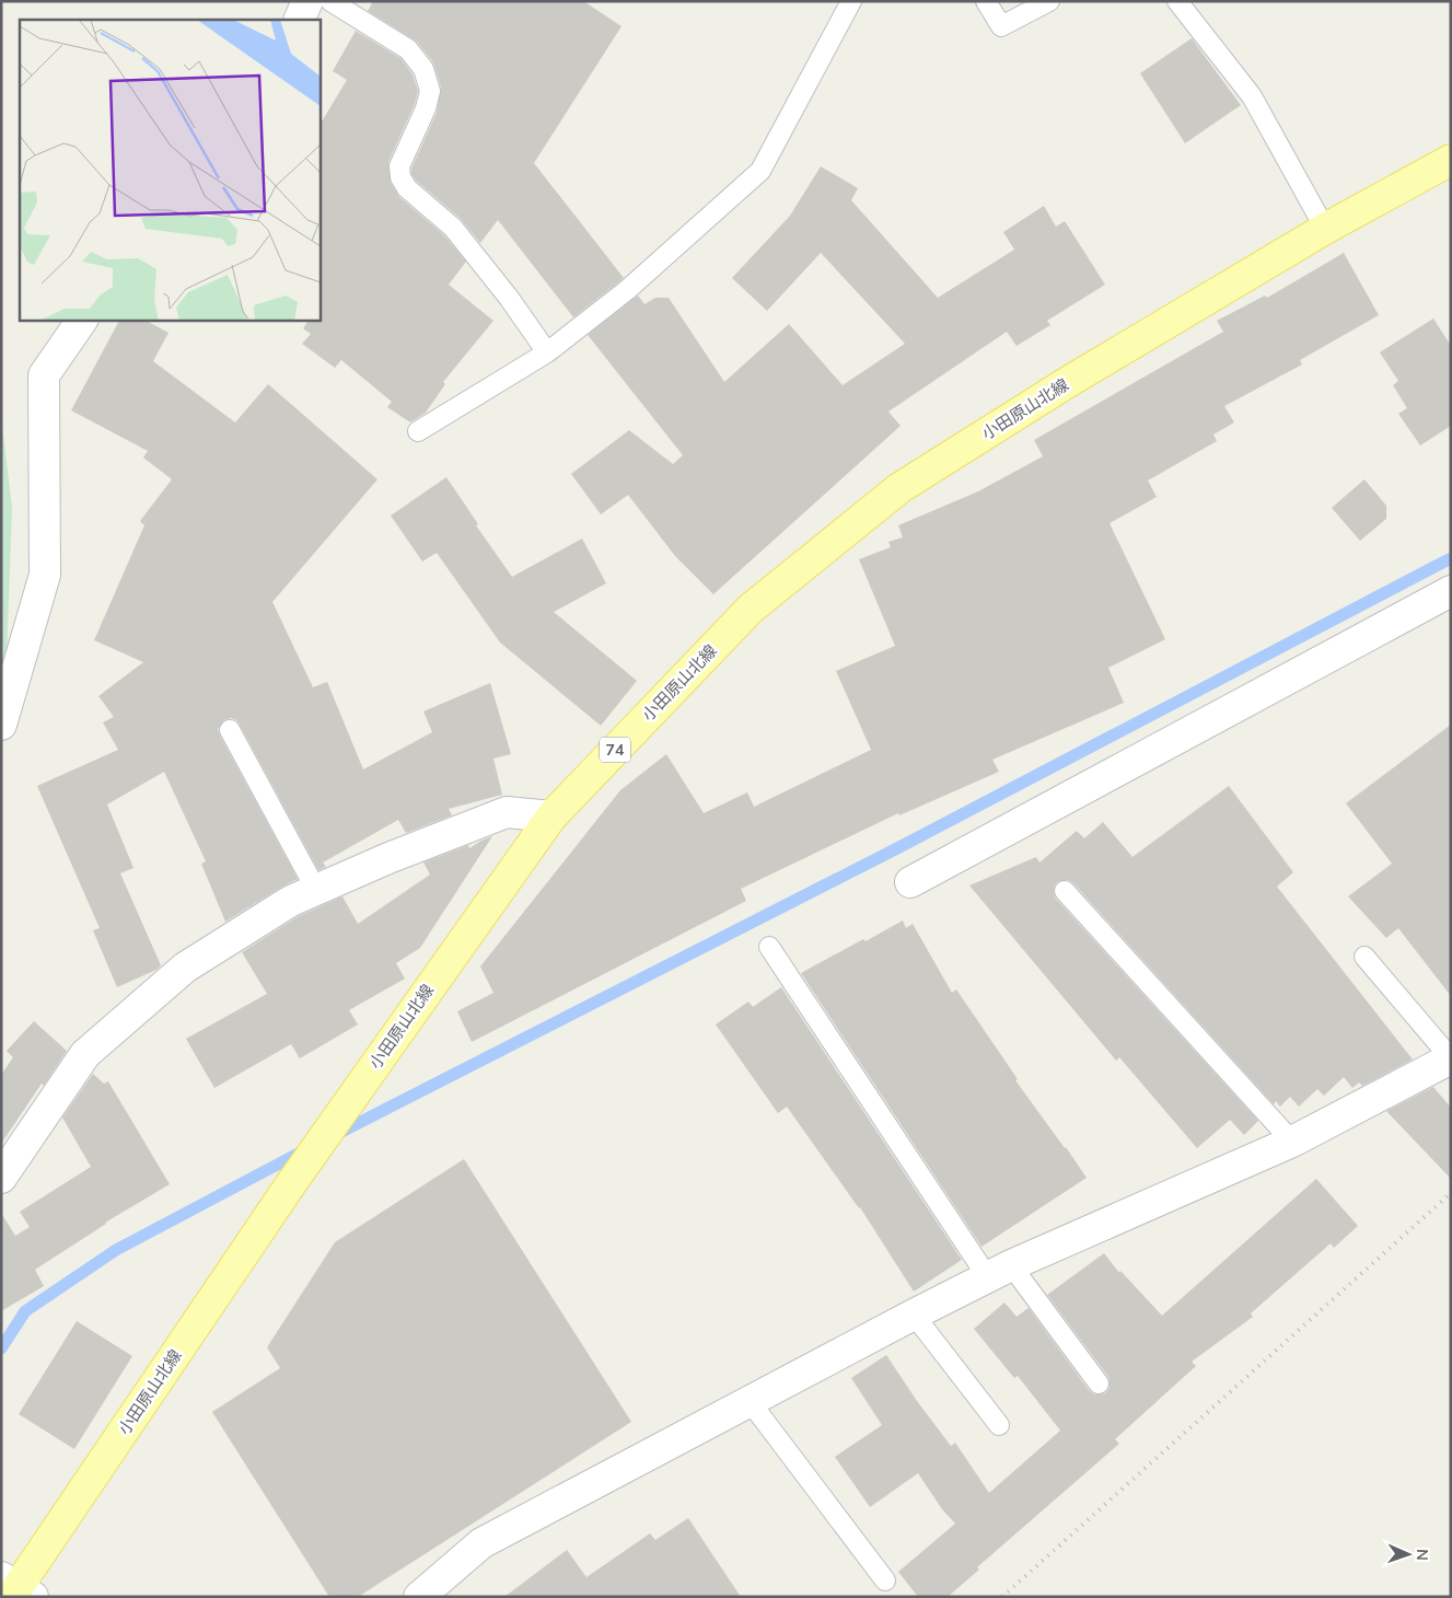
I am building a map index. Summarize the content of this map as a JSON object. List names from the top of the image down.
{
  "streets": {
    "main road": ["小田原山北線", "74"]
  },
  "north": "right"
}
